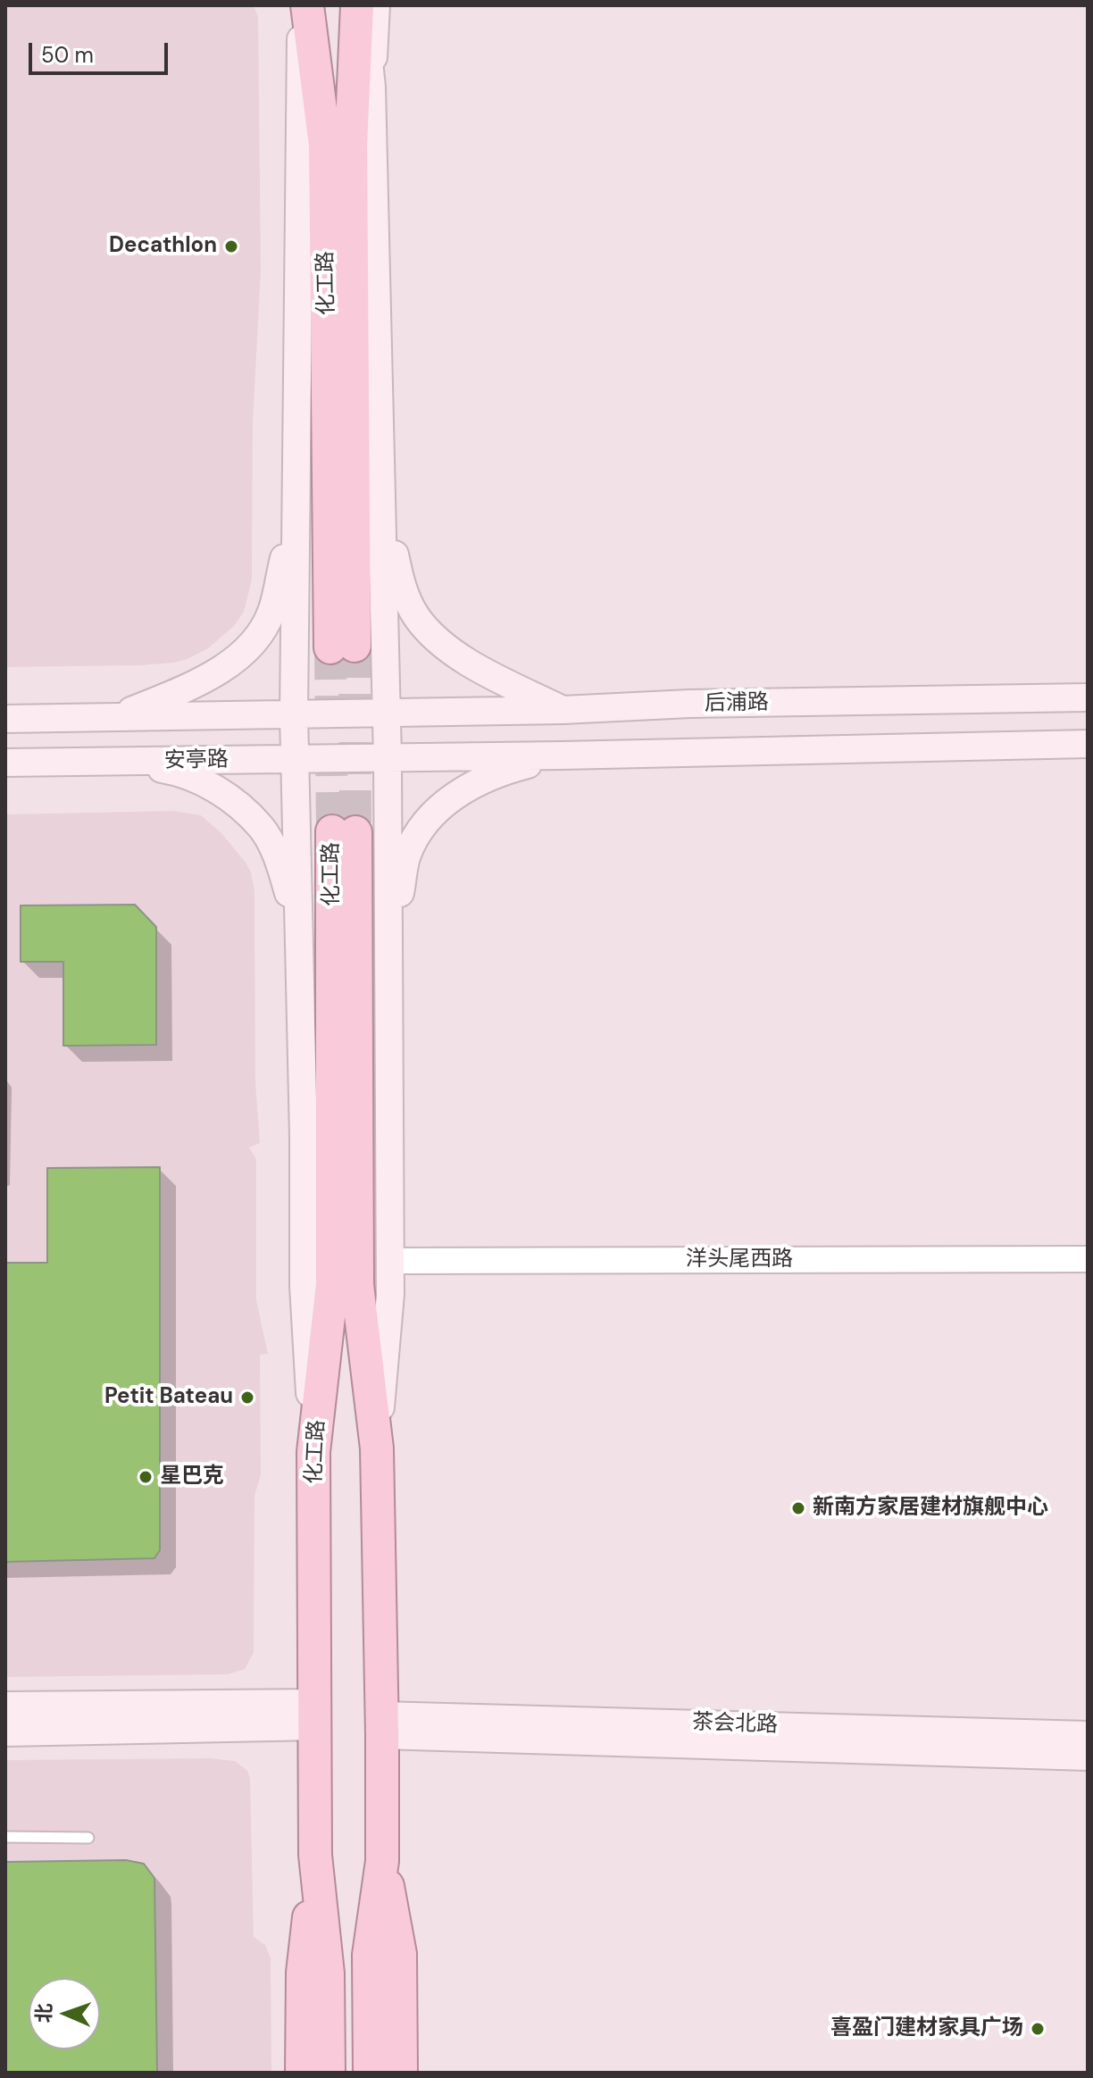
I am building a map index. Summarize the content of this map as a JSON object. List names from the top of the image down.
{
  "streets": {
    "highway": ["化工路"],
    "main road": ["后浦路", "安亭路", "茶会北路"],
    "street": ["洋头尾西路"]
  },
  "crossings": [
    ["化工路", "茶会北路"],
    ["后浦路", "安亭路"]
  ],
  "places": [
    "Decathlon",
    "Petit Bateau",
    "星巴克",
    "新南方家居建材旗舰中心",
    "喜盈门建材家具广场"
  ],
  "scale_bar": "50 m",
  "north": "left"
}
